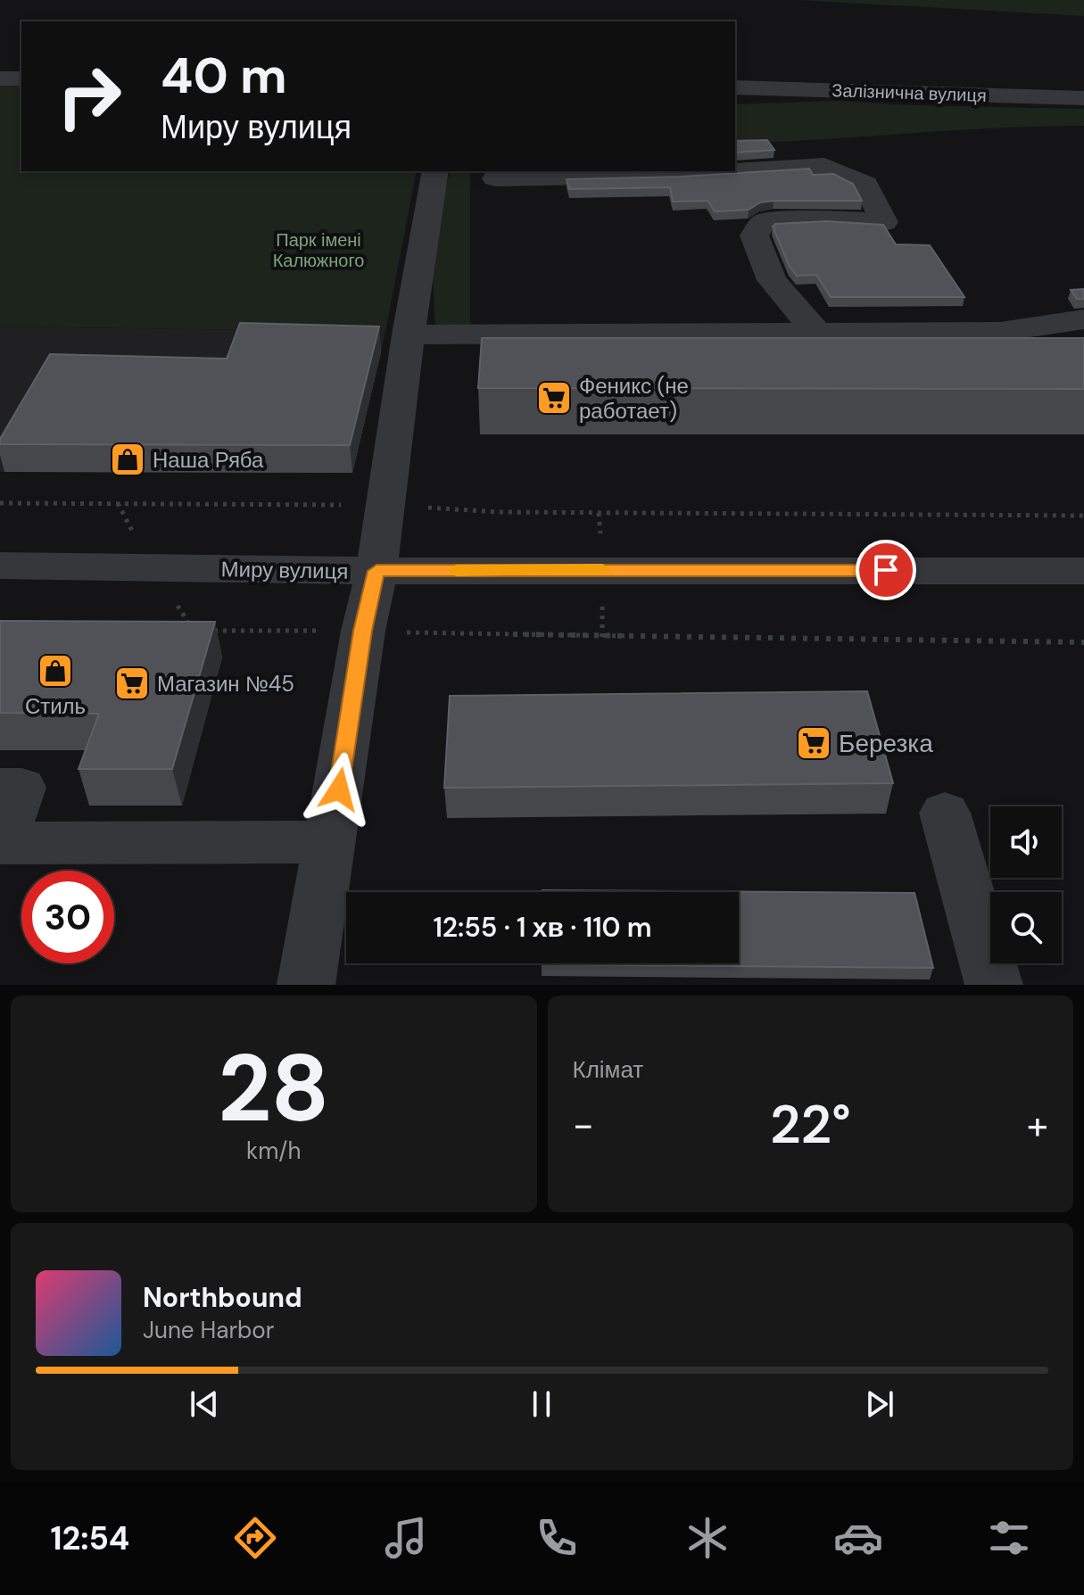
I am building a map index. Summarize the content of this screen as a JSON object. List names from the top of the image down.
{
  "streets": {
    "street": ["Залізнична вулиця", "Миру вулиця"]
  },
  "parks": ["Парк імені Калюжного"],
  "places": {
    "supermarket": ["Феникс (не работает)", "Магазин №45", "Березка"],
    "shop": ["Наша Ряба", "Стиль"]
  },
  "page": {
    "turn": ["40 m", "Миру вулиця"],
    "limit": "30",
    "trip": "12:55 · 1 хв · 110 m",
    "tile": [
      ["28", "km/h"],
      "Клімат"
    ],
    "heat": ["−", "22°", "+"],
    "song": ["Northbound", "June Harbor"],
    "tabs": "12:54"
  }
}
